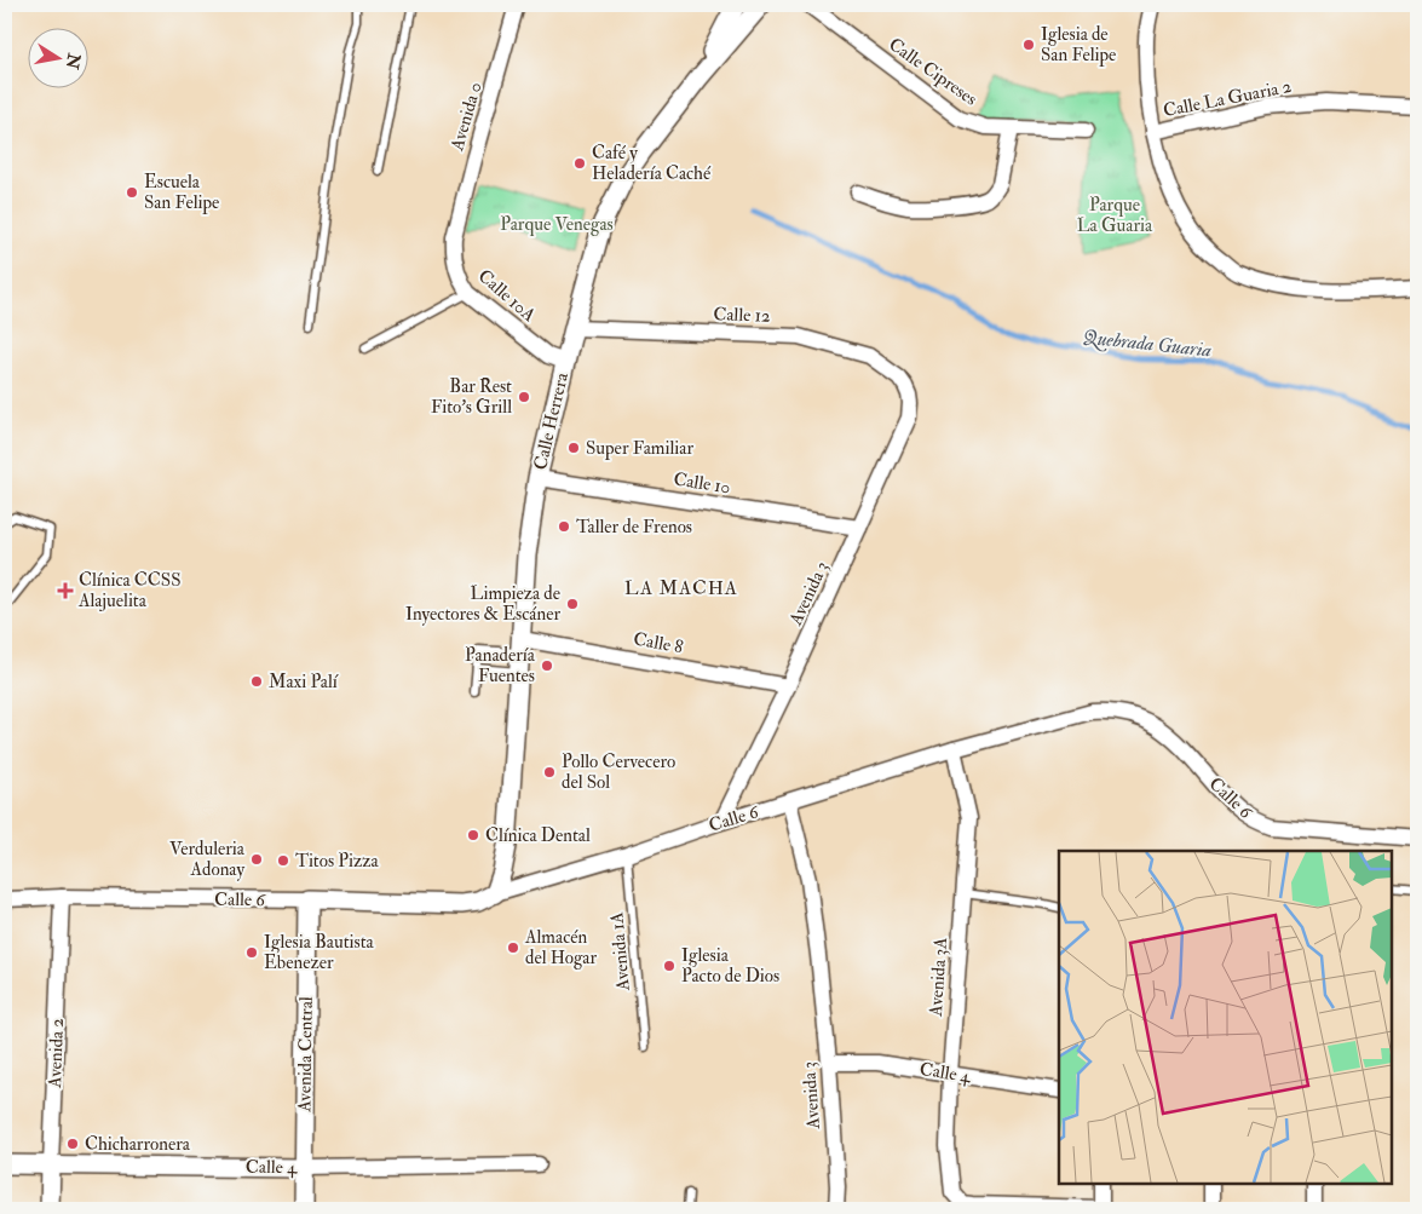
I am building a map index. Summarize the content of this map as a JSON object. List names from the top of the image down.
{
  "streets": {
    "street": [
      "Calle Cipreses",
      "Calle La Guaria 2",
      "Avenida 0",
      "Calle 10A",
      "Calle 12",
      "Calle Herrera",
      "Calle 10",
      "Avenida 3",
      "Calle 8",
      "Calle 6",
      "Avenida 3A",
      "Avenida 2",
      "Avenida Central",
      "Calle 4"
    ],
    "lane": ["Avenida 1A"]
  },
  "crossings": [
    ["Avenida 0", "Calle 10A"],
    ["Calle 10A", "Calle Herrera"],
    ["Calle 12", "Calle Herrera"],
    ["Calle 12", "Avenida 3"],
    ["Calle Herrera", "Calle 10"],
    ["Calle Herrera", "Calle 8"],
    ["Calle Herrera", "Calle 6"],
    ["Calle 10", "Avenida 3"],
    ["Avenida 3", "Calle 8"],
    ["Avenida 3", "Calle 6"],
    ["Avenida 3", "Calle 4"],
    ["Calle 6", "Avenida 1A"],
    ["Calle 6", "Avenida 3A"],
    ["Calle 6", "Avenida 2"],
    ["Calle 6", "Avenida Central"],
    ["Avenida 3A", "Calle 4"],
    ["Avenida 2", "Calle 4"],
    ["Avenida Central", "Calle 4"]
  ],
  "districts": ["LA MACHA"],
  "water": ["Quebrada Guaria"],
  "parks": ["Parque La Guaria", "Parque Venegas"],
  "places": {
    "other": [
      "Iglesia de San Felipe",
      "Café y Heladería Caché",
      "Escuela San Felipe",
      "Bar Rest Fito's Grill",
      "Super Familiar",
      "Taller de Frenos",
      "Limpieza de Inyectores & Escáner",
      "Panadería Fuentes",
      "Maxi Palí",
      "Pollo Cervecero del Sol",
      "Clínica Dental",
      "Verduleria Adonay",
      "Titos Pizza",
      "Almacén del Hogar",
      "Iglesia Bautista Ebenezer",
      "Iglesia Pacto de Dios",
      "Chicharronera"
    ],
    "health": ["Clínica CCSS Alajuelita"]
  },
  "north": "right"
}
